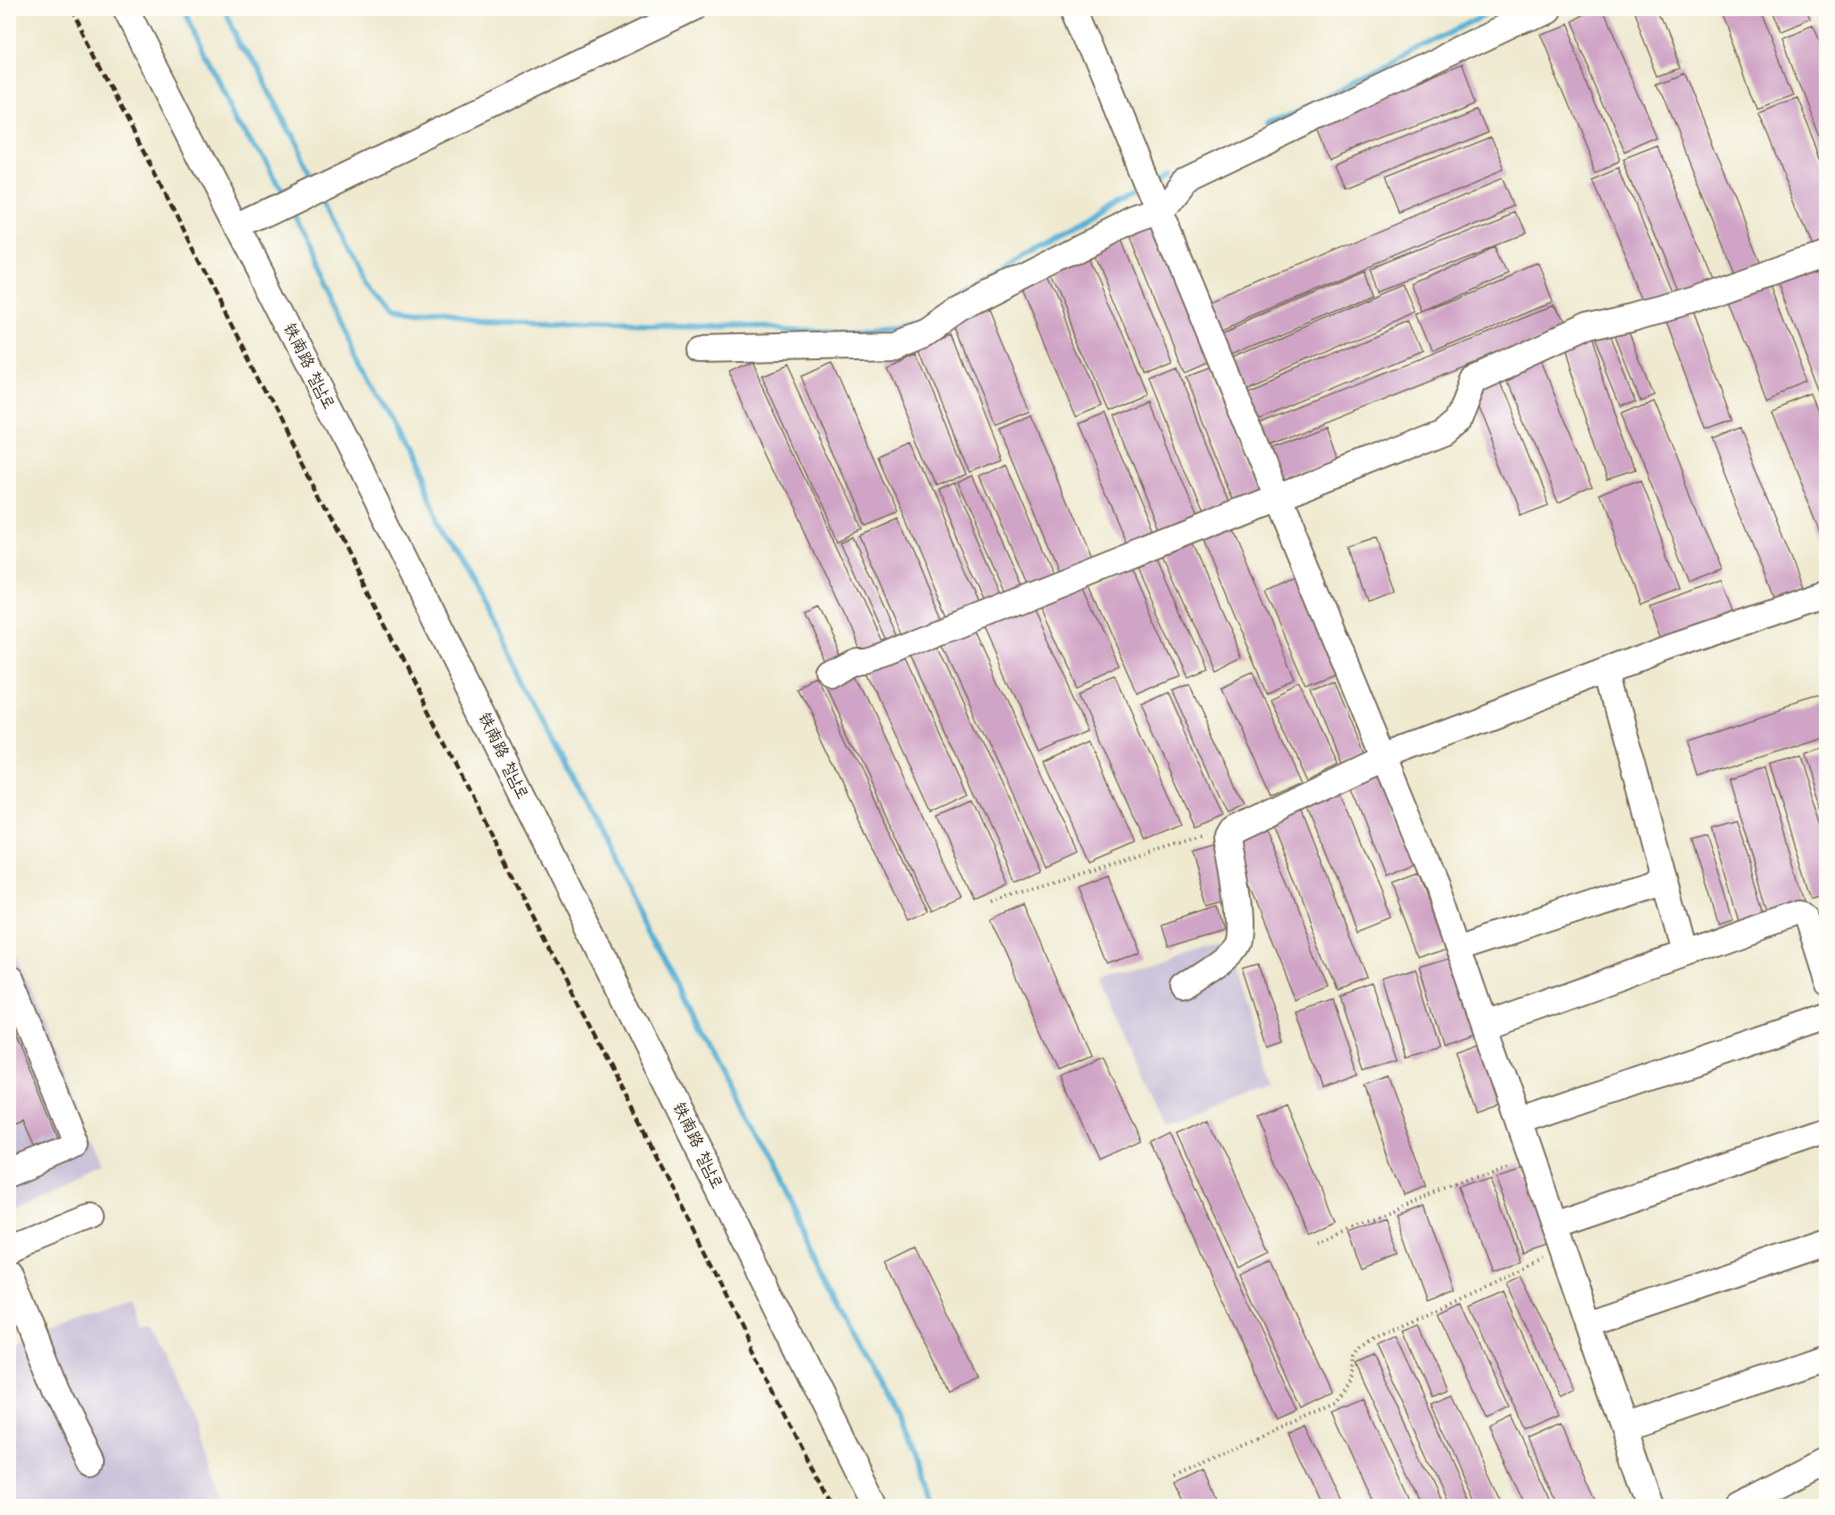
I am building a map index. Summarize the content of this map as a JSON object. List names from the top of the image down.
{
  "streets": {
    "street": ["铁南路 철남로"]
  }
}
